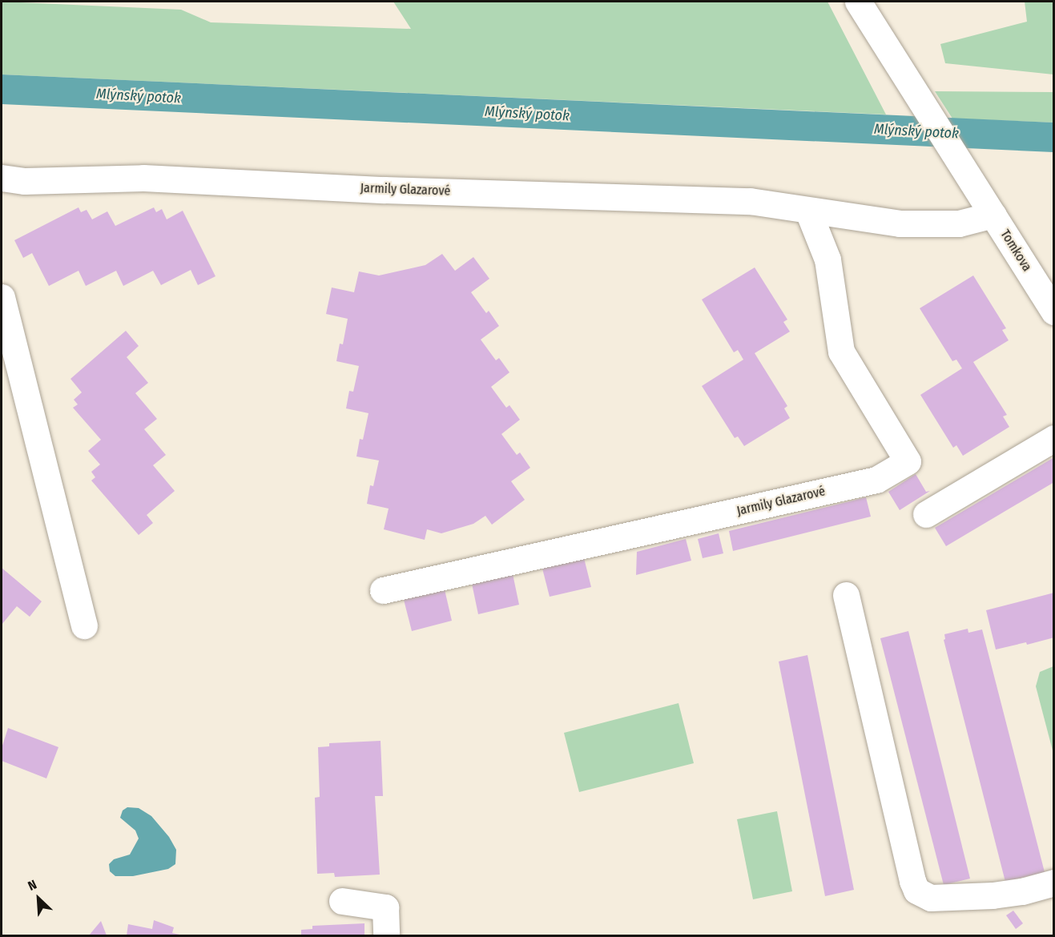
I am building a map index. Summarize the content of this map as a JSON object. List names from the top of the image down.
{
  "streets": {
    "street": ["Jarmily Glazarové", "Tomkova"]
  },
  "crossings": [
    ["Jarmily Glazarové", "Tomkova"]
  ],
  "water": ["Mlýnský potok"],
  "north": "top left"
}
